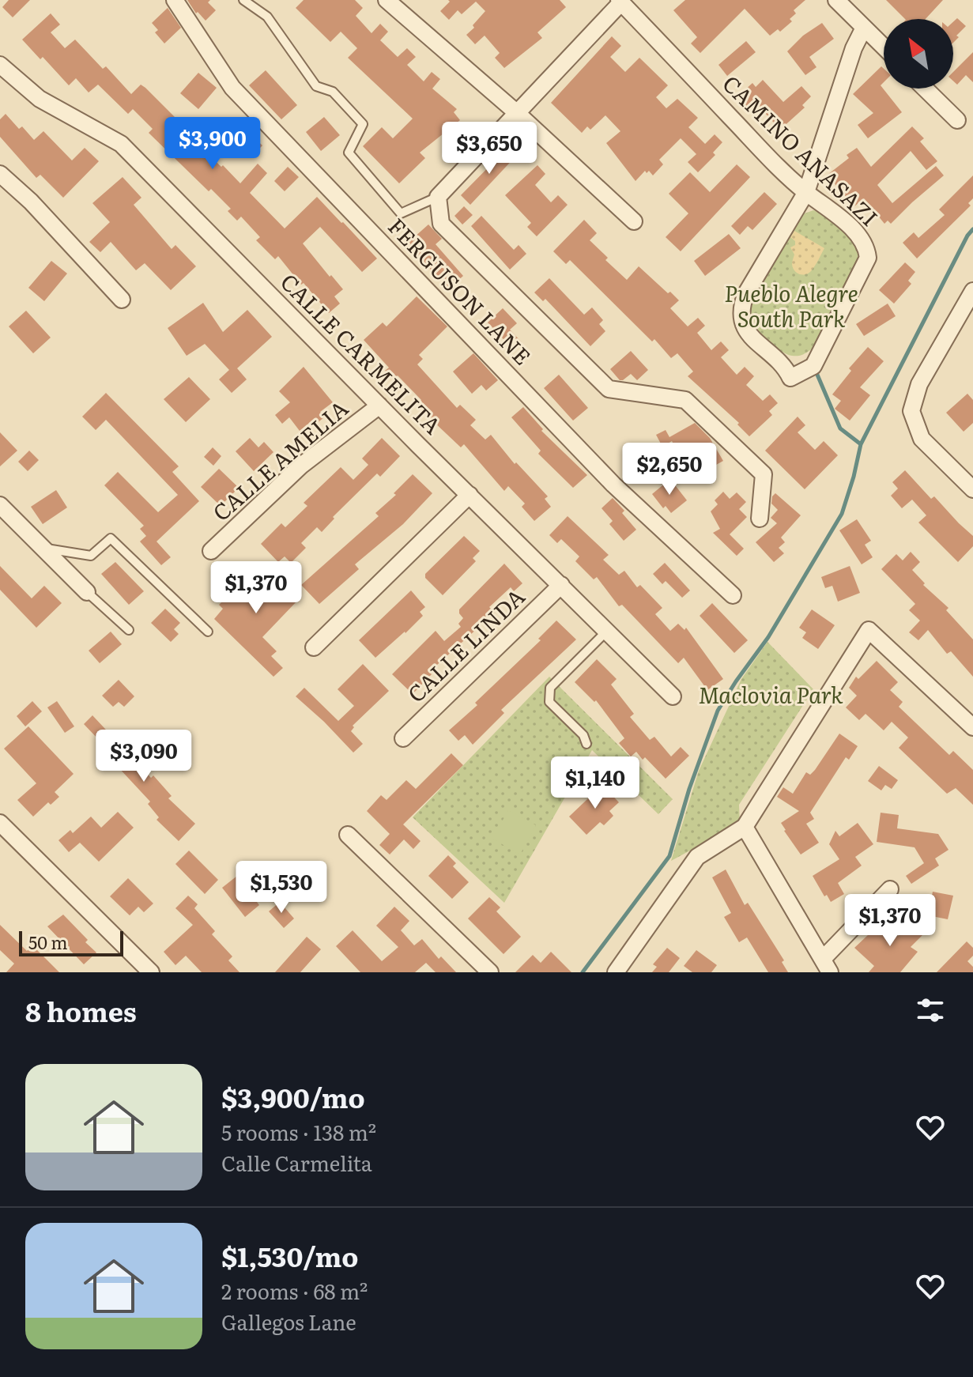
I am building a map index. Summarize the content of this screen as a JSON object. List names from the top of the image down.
{
  "streets": {
    "street": [
      "CAMINO ANASAZI",
      "FERGUSON LANE",
      "CALLE CARMELITA",
      "CALLE AMELIA",
      "CALLE LINDA"
    ]
  },
  "crossings": [
    ["CALLE CARMELITA", "CALLE AMELIA"],
    ["CALLE CARMELITA", "CALLE LINDA"]
  ],
  "parks": ["Pueblo Alegre South Park", "Maclovia Park"],
  "scale_bar": "50 m",
  "north": "top left",
  "page": {
    "price": [
      "$3,900",
      "$3,650",
      "$2,650",
      "$1,370",
      "$3,090",
      "$1,140",
      "$1,530",
      "$1,370"
    ],
    "scale": "50 m",
    "heading": "8 homes",
    "list": [
      {
        "name": "$3,900/mo",
        "note": "5 rooms · 138 m² · Calle Carmelita"
      },
      {
        "name": "$1,530/mo",
        "note": "2 rooms · 68 m² · Gallegos Lane"
      }
    ]
  }
}
